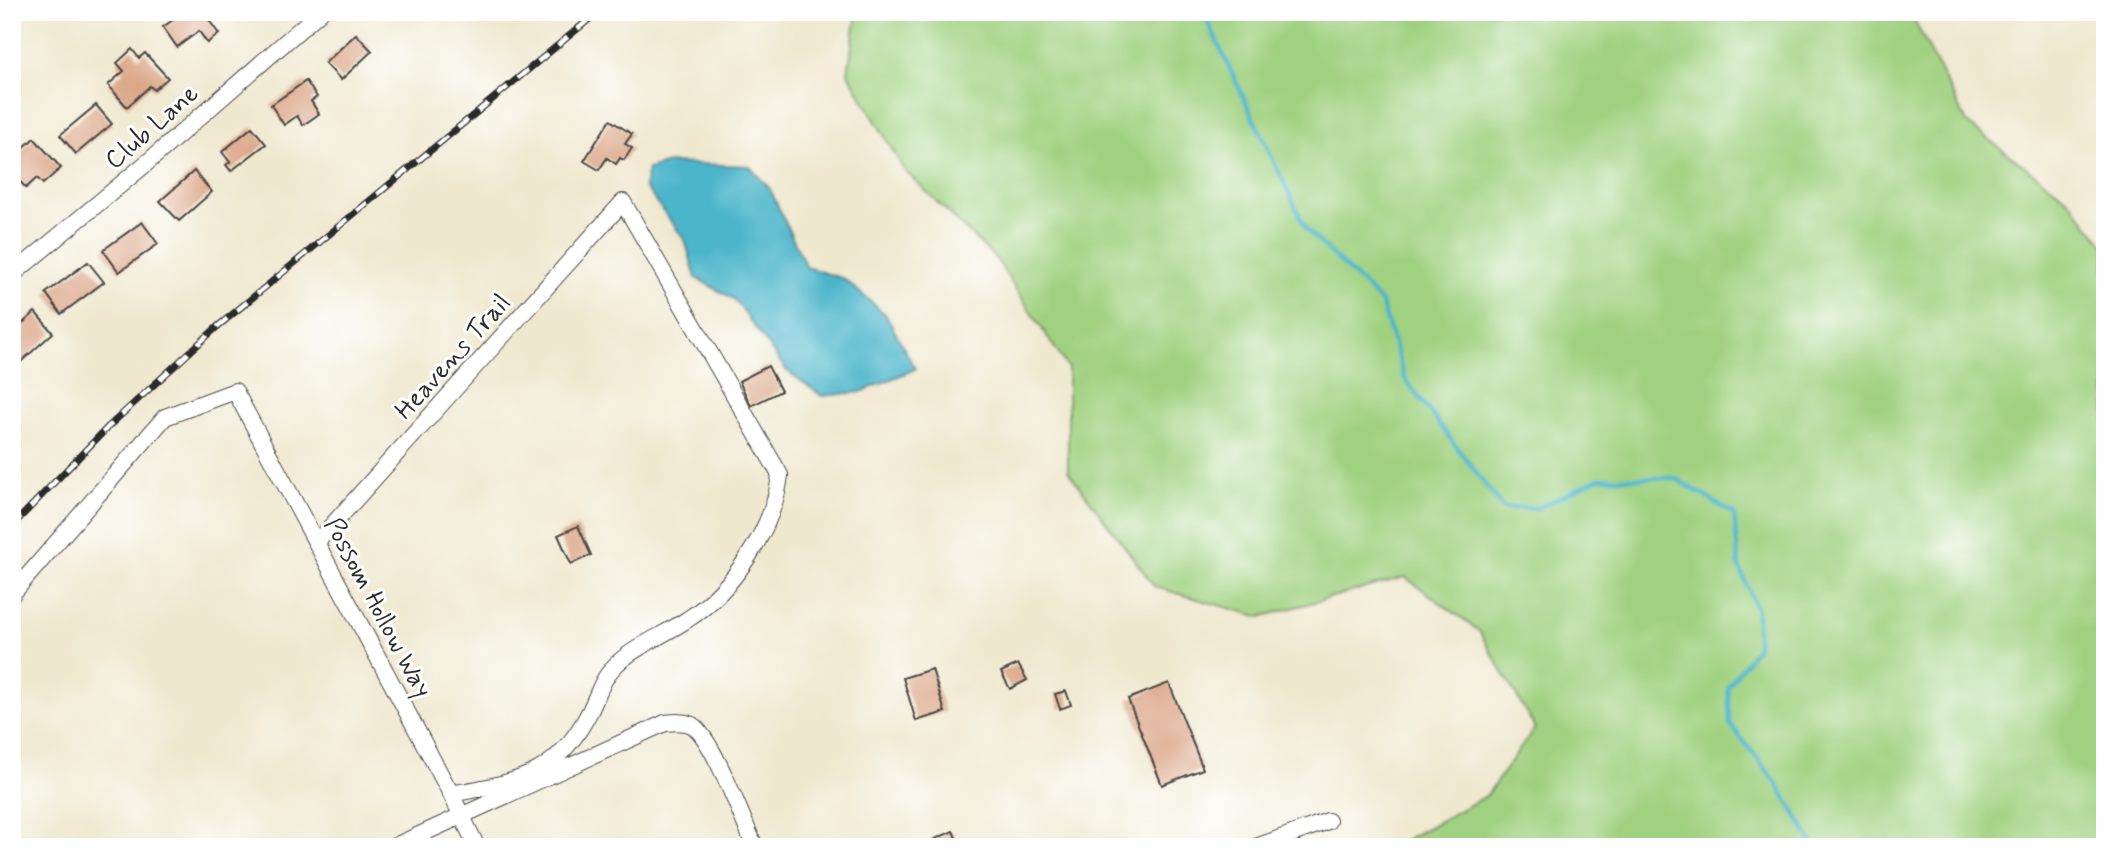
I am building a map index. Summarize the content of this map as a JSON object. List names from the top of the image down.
{
  "streets": {
    "street": ["Club Lane", "Heavens Trail", "Possom Hollow Way"]
  },
  "crossings": [
    ["Heavens Trail", "Possom Hollow Way"]
  ]
}
